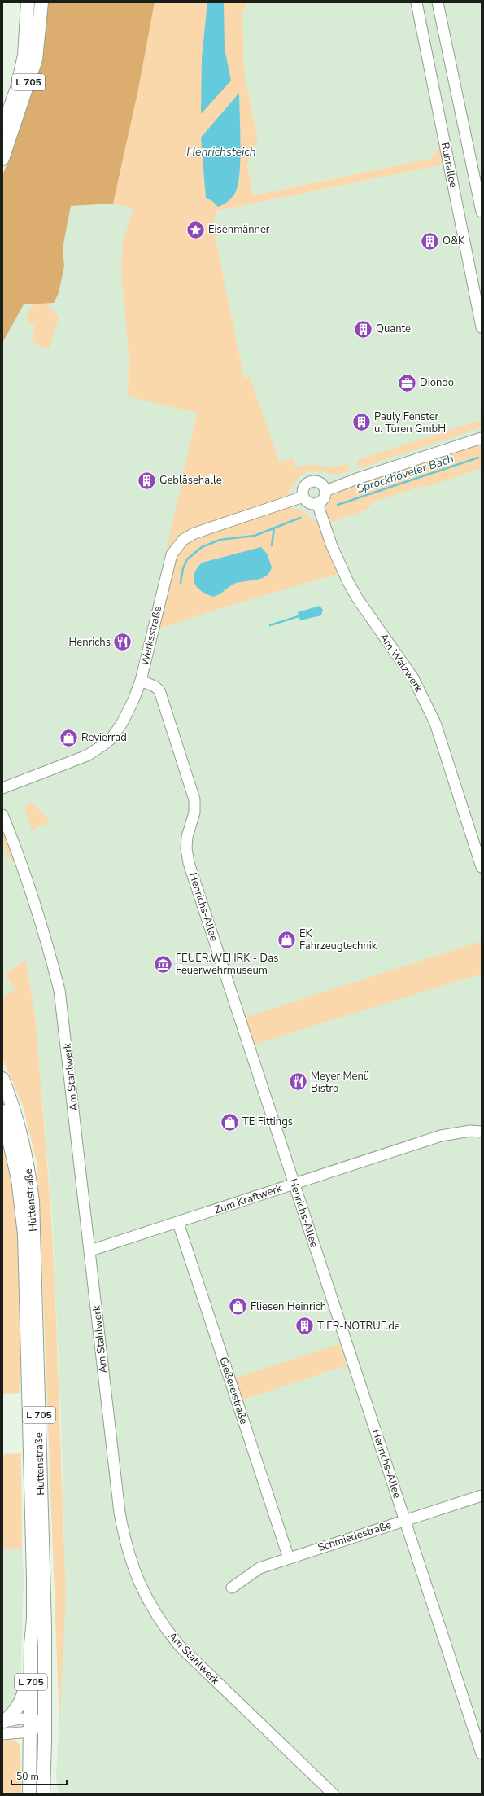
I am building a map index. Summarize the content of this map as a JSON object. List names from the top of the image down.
{
  "streets": {
    "main road": ["L 705", "Hüttenstraße"],
    "street": [
      "Ruhrallee",
      "Werksstraße",
      "Am Walzwerk",
      "Henrichs-Allee",
      "Am Stahlwerk",
      "Zum Kraftwerk",
      "Gießereistraße",
      "Schmiedestraße"
    ]
  },
  "crossings": [
    ["L 705", "Hüttenstraße"],
    ["Werksstraße", "Am Walzwerk"],
    ["Werksstraße", "Henrichs-Allee"],
    ["Henrichs-Allee", "Zum Kraftwerk"],
    ["Henrichs-Allee", "Schmiedestraße"],
    ["Am Stahlwerk", "Zum Kraftwerk"],
    ["Zum Kraftwerk", "Gießereistraße"],
    ["Gießereistraße", "Schmiedestraße"]
  ],
  "water": ["Henrichsteich", "Sprockhöveler Bach"],
  "places": {
    "place": ["Eisenmänner"],
    "building": [
      "O&K",
      "Quante",
      "Pauly Fenster u. Türen GmbH",
      "Gebläsehalle",
      "TIER-NOTRUF.de"
    ],
    "office": ["Diondo"],
    "restaurant": ["Henrichs", "Meyer Menü Bistro"],
    "shop": [
      "Revierrad",
      "EK Fahrzeugtechnik",
      "TE Fittings",
      "Fliesen Heinrich"
    ],
    "museum": ["FEUER.WEHRK - Das Feuerwehrmuseum"]
  },
  "scale_bar": "50 m"
}
